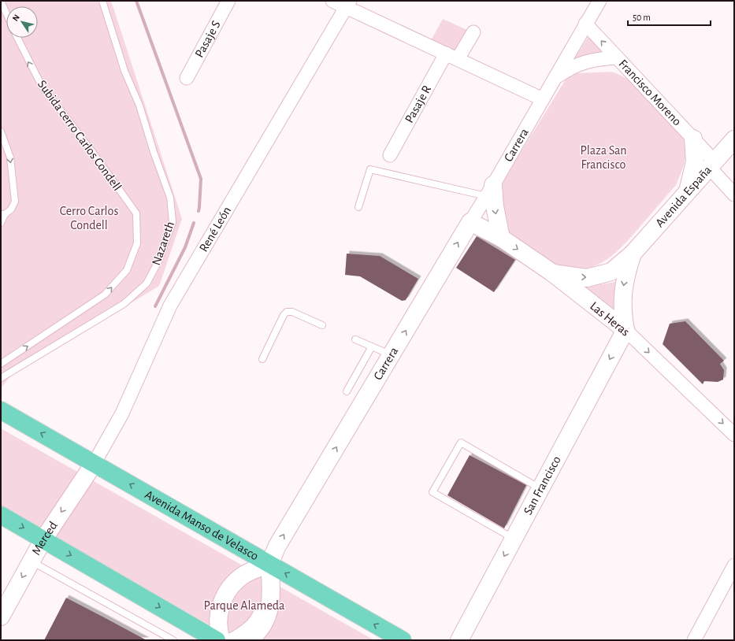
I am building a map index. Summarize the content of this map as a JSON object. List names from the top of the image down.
{
  "streets": {
    "main road": [
      "Carrera",
      "Avenida España",
      "Las Heras",
      "San Francisco",
      "Avenida Manso de Velasco",
      "Merced"
    ],
    "street": [
      "Pasaje S",
      "Francisco Moreno",
      "Pasaje R",
      "René León"
    ],
    "lane": ["Subida cerro Carlos Condell", "Nazareth"]
  },
  "crossings": [
    ["Francisco Moreno", "Carrera"],
    ["Francisco Moreno", "Avenida España"],
    ["Carrera", "Las Heras"],
    ["Carrera", "Avenida Manso de Velasco"],
    ["Avenida España", "Las Heras"],
    ["Avenida España", "San Francisco"],
    ["René León", "Avenida Manso de Velasco"],
    ["René León", "Merced"],
    ["Las Heras", "San Francisco"],
    ["Avenida Manso de Velasco", "Merced"]
  ],
  "one_way": [
    "Carrera",
    "Las Heras",
    "San Francisco",
    "Merced"
  ],
  "parks": ["Plaza San Francisco", "Cerro Carlos Condell", "Parque Alameda"],
  "scale_bar": "50 m",
  "north": "top left"
}
